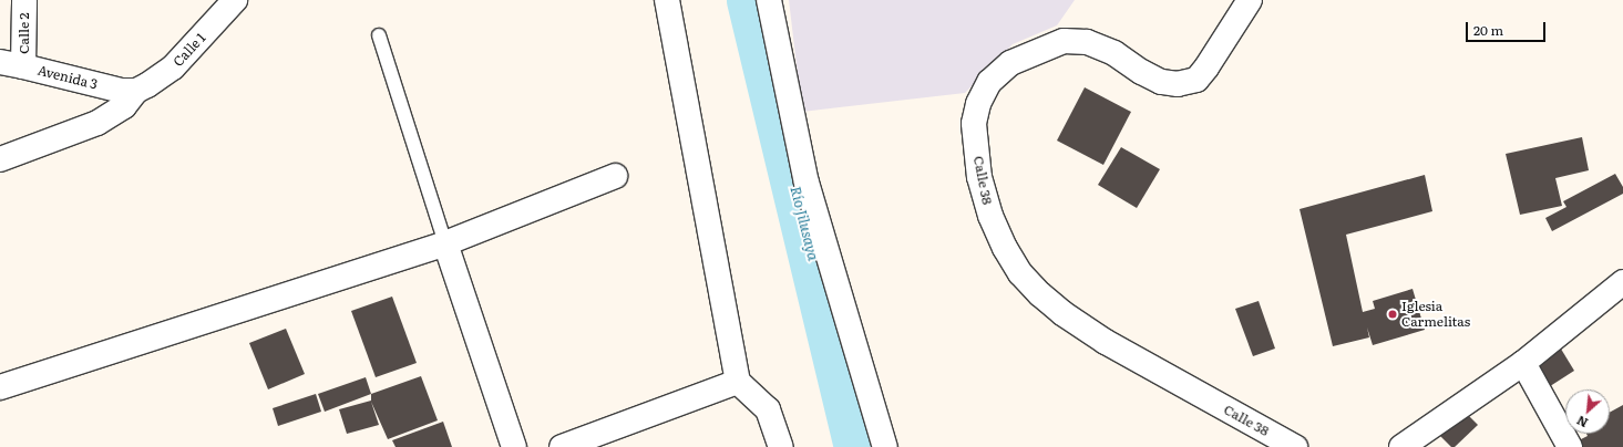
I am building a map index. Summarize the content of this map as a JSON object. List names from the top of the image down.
{
  "streets": {
    "street": [
      "Calle 2",
      "Calle 1",
      "Avenida 3",
      "Calle 38"
    ]
  },
  "crossings": [
    ["Calle 2", "Avenida 3"],
    ["Calle 1", "Avenida 3"]
  ],
  "water": ["Río Jilusaya"],
  "places": ["Iglesia Carmelitas"],
  "scale_bar": "20 m",
  "north": "bottom left"
}
